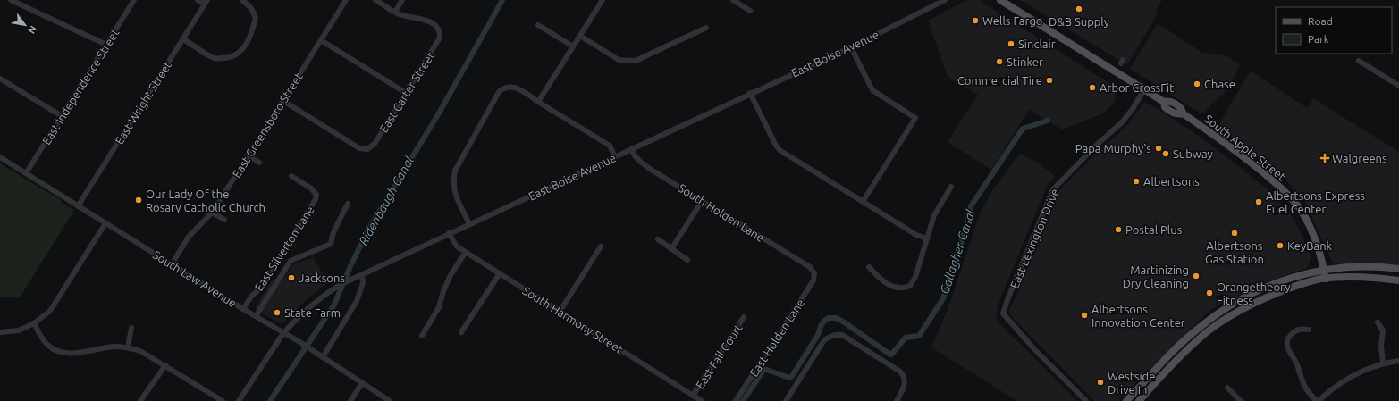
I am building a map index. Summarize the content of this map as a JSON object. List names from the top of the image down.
{
  "streets": {
    "main road": ["South Apple Street"],
    "street": [
      "East Boise Avenue",
      "East Independence Street",
      "East Carter Street",
      "East Wright Street",
      "East Greensboro Street",
      "South Holden Lane",
      "East Lexington Drive",
      "East Silverton Lane",
      "South Law Avenue",
      "South Harmony Street",
      "East Holden Lane",
      "East Fall Court"
    ]
  },
  "crossings": [
    ["East Boise Avenue", "South Holden Lane"],
    ["East Boise Avenue", "South Law Avenue"],
    ["East Boise Avenue", "South Harmony Street"],
    ["East Independence Street", "South Law Avenue"],
    ["East Carter Street", "East Greensboro Street"],
    ["East Wright Street", "South Law Avenue"],
    ["East Greensboro Street", "South Law Avenue"],
    ["South Apple Street", "East Lexington Drive"],
    ["South Holden Lane", "East Holden Lane"],
    ["East Silverton Lane", "South Law Avenue"],
    ["South Harmony Street", "East Fall Court"]
  ],
  "water": ["Ridenbaugh Canal", "Gallagher Canal"],
  "places": {
    "other": [
      "D&B Supply",
      "Wells Fargo",
      "Sinclair",
      "Stinker",
      "Commercial Tire",
      "Chase",
      "Arbor CrossFit",
      "Papa Murphy's",
      "Subway",
      "Albertsons",
      "Our Lady Of the Rosary Catholic Church",
      "Albertsons Express Fuel Center",
      "Postal Plus",
      "Albertsons Gas Station",
      "KeyBank",
      "Martinizing Dry Cleaning",
      "Jacksons",
      "Orangetheory Fitness",
      "State Farm",
      "Albertsons Innovation Center",
      "Westside Drive In"
    ],
    "health": ["Walgreens"]
  },
  "legend": ["Road", "Park"],
  "north": "bottom right"
}
